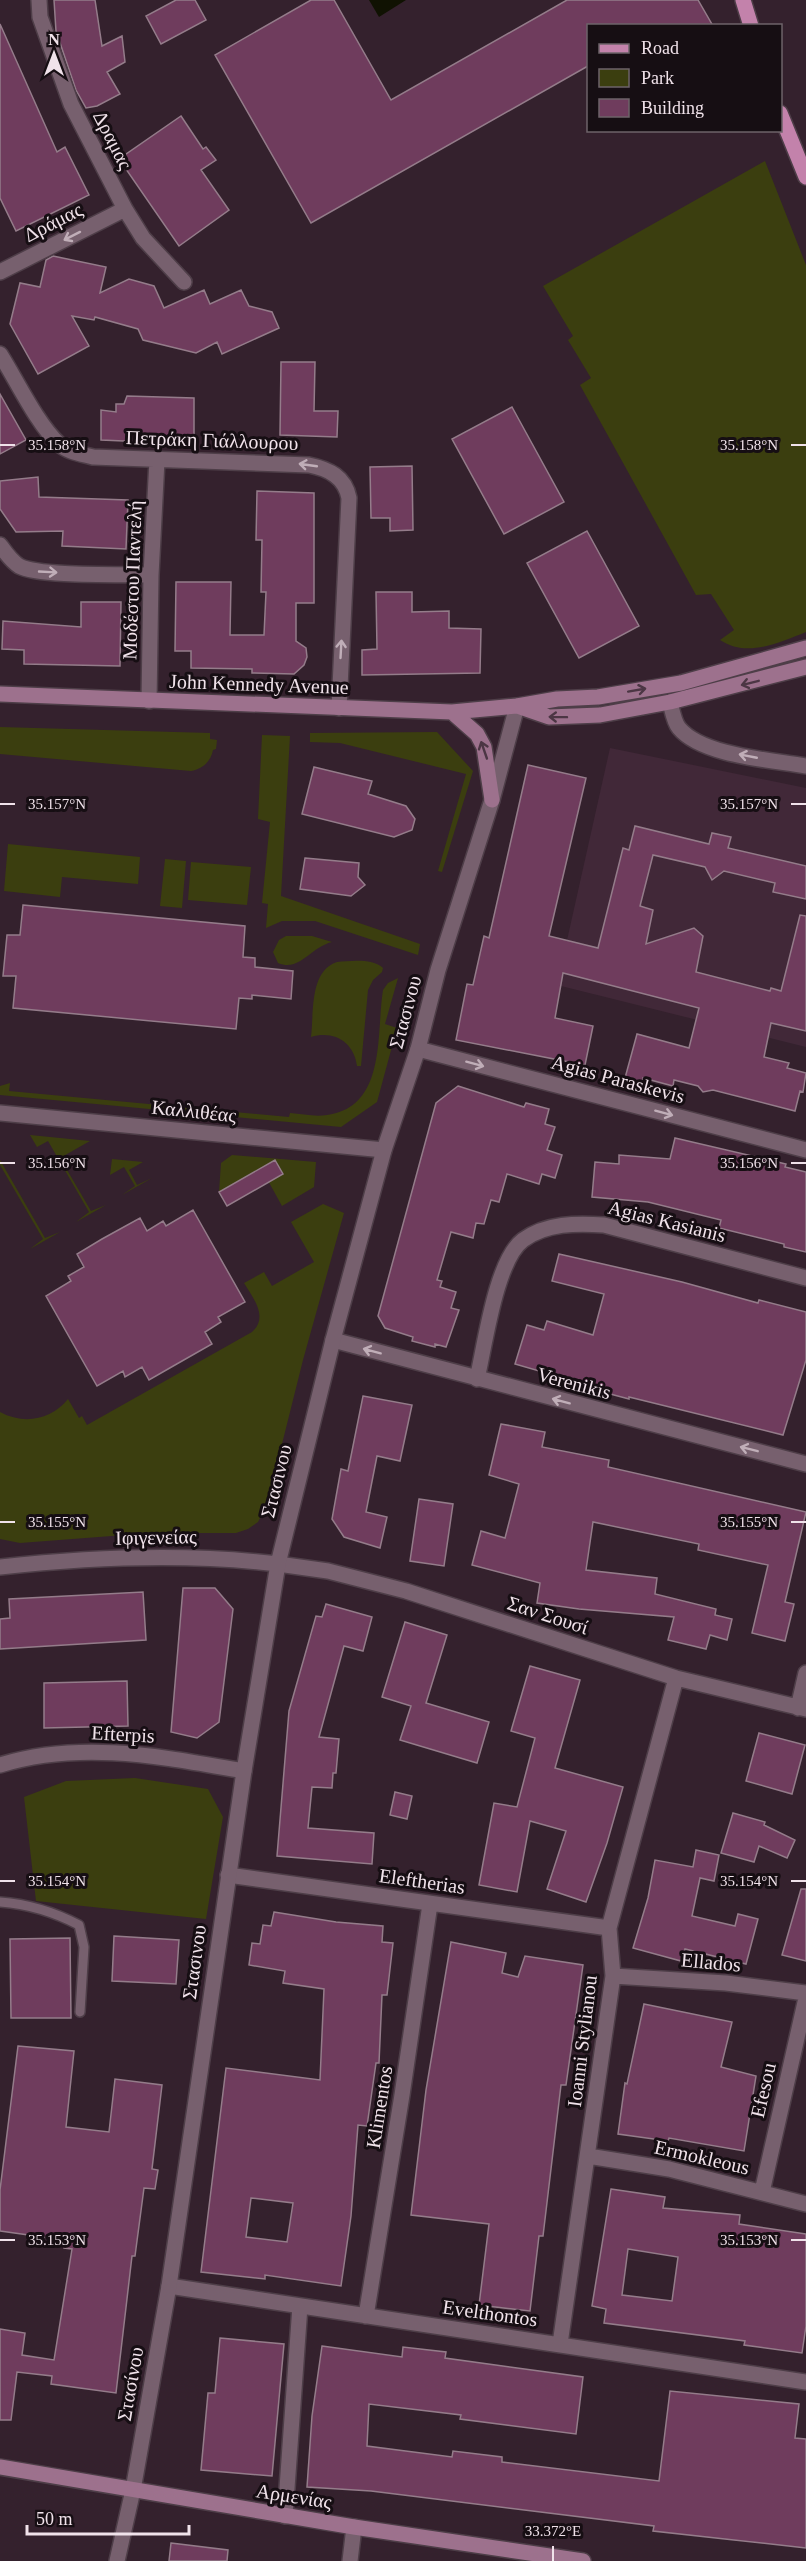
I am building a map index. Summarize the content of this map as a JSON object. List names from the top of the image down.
{
  "streets": {
    "main road": ["John Kennedy Avenue", "Αρμενίας"],
    "street": [
      "Δραμας",
      "Δράμας",
      "Πετράκη Γιάλλουρου",
      "Μοδέστου Παντελή",
      "Στασινου",
      "Agias Paraskevis",
      "Καλλιθέας",
      "Agias Kasianis",
      "Verenikis",
      "Ιφιγενείας",
      "Σαν Σουσί",
      "Efterpis",
      "Eleftherias",
      "Ellados",
      "Ioanni Stylianou",
      "Efesou",
      "Klimentos",
      "Ermokleous",
      "Evelthontos",
      "Στασίνου"
    ]
  },
  "crossings": [
    ["Δραμας", "Δράμας"],
    ["Πετράκη Γιάλλουρου", "Μοδέστου Παντελή"],
    ["Πετράκη Γιάλλουρου", "John Kennedy Avenue"],
    ["Μοδέστου Παντελή", "John Kennedy Avenue"],
    ["John Kennedy Avenue", "Στασινου"],
    ["Στασινου", "Agias Paraskevis"],
    ["Στασινου", "Καλλιθέας"],
    ["Στασινου", "Verenikis"],
    ["Στασινου", "Ιφιγενείας"],
    ["Στασινου", "Σαν Σουσί"],
    ["Στασινου", "Efterpis"],
    ["Στασινου", "Eleftherias"],
    ["Στασινου", "Evelthontos"],
    ["Στασινου", "Στασίνου"],
    ["Agias Kasianis", "Verenikis"],
    ["Ιφιγενείας", "Σαν Σουσί"],
    ["Σαν Σουσί", "Ioanni Stylianou"],
    ["Eleftherias", "Ioanni Stylianou"],
    ["Eleftherias", "Klimentos"],
    ["Ellados", "Ioanni Stylianou"],
    ["Ioanni Stylianou", "Ermokleous"],
    ["Ioanni Stylianou", "Evelthontos"],
    ["Efesou", "Ermokleous"],
    ["Klimentos", "Evelthontos"],
    ["Evelthontos", "Στασίνου"],
    ["Στασίνου", "Αρμενίας"]
  ],
  "one_way": ["Δράμας", "Agias Paraskevis", "Verenikis"],
  "legend": ["Road", "Park", "Building"],
  "scale_bar": "50 m",
  "north": "top",
  "coordinates": [
    "35.158°N",
    "35.157°N",
    "35.156°N",
    "35.155°N",
    "35.154°N",
    "35.153°N",
    "33.372°E"
  ]
}
